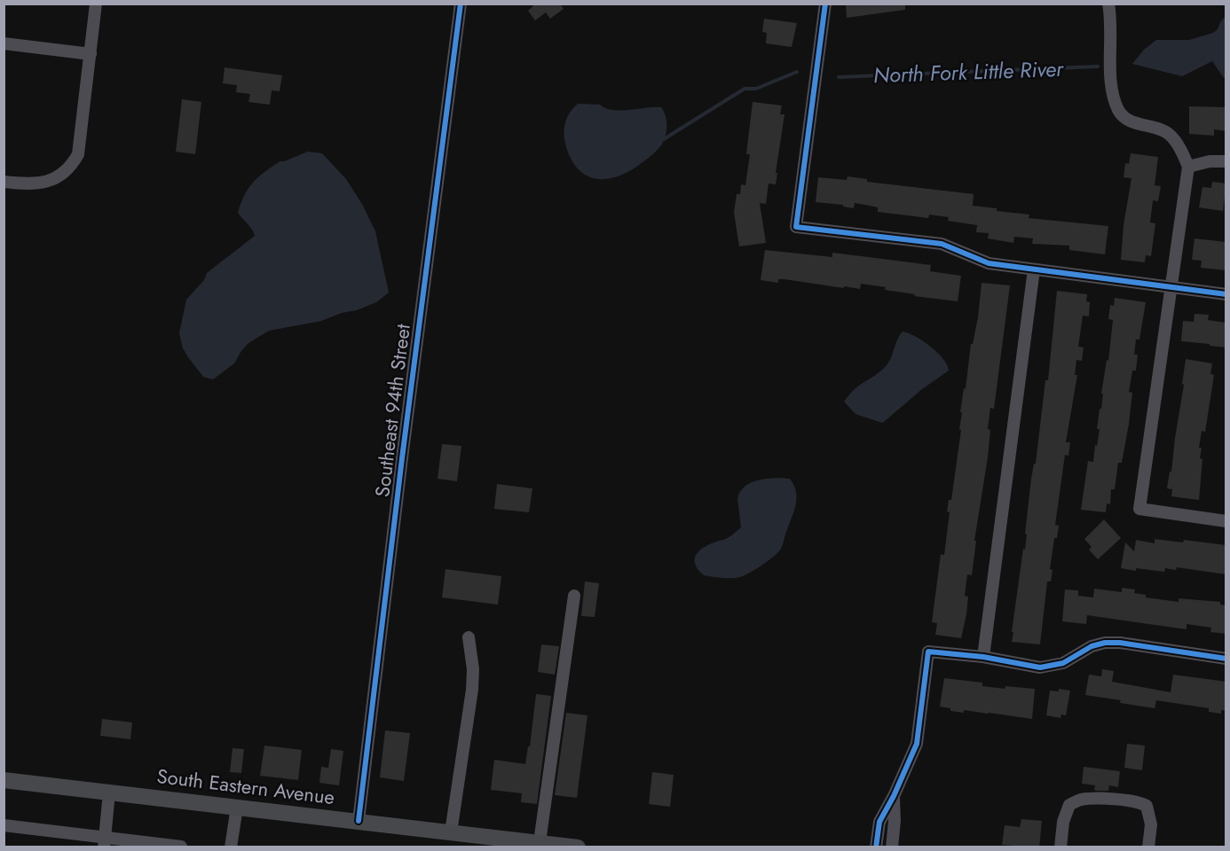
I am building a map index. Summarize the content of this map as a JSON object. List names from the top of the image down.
{
  "streets": {
    "main road": ["South Eastern Avenue"],
    "street": ["Southeast 94th Street"]
  },
  "crossings": [
    ["Southeast 94th Street", "South Eastern Avenue"]
  ],
  "water": ["North Fork Little River"]
}
